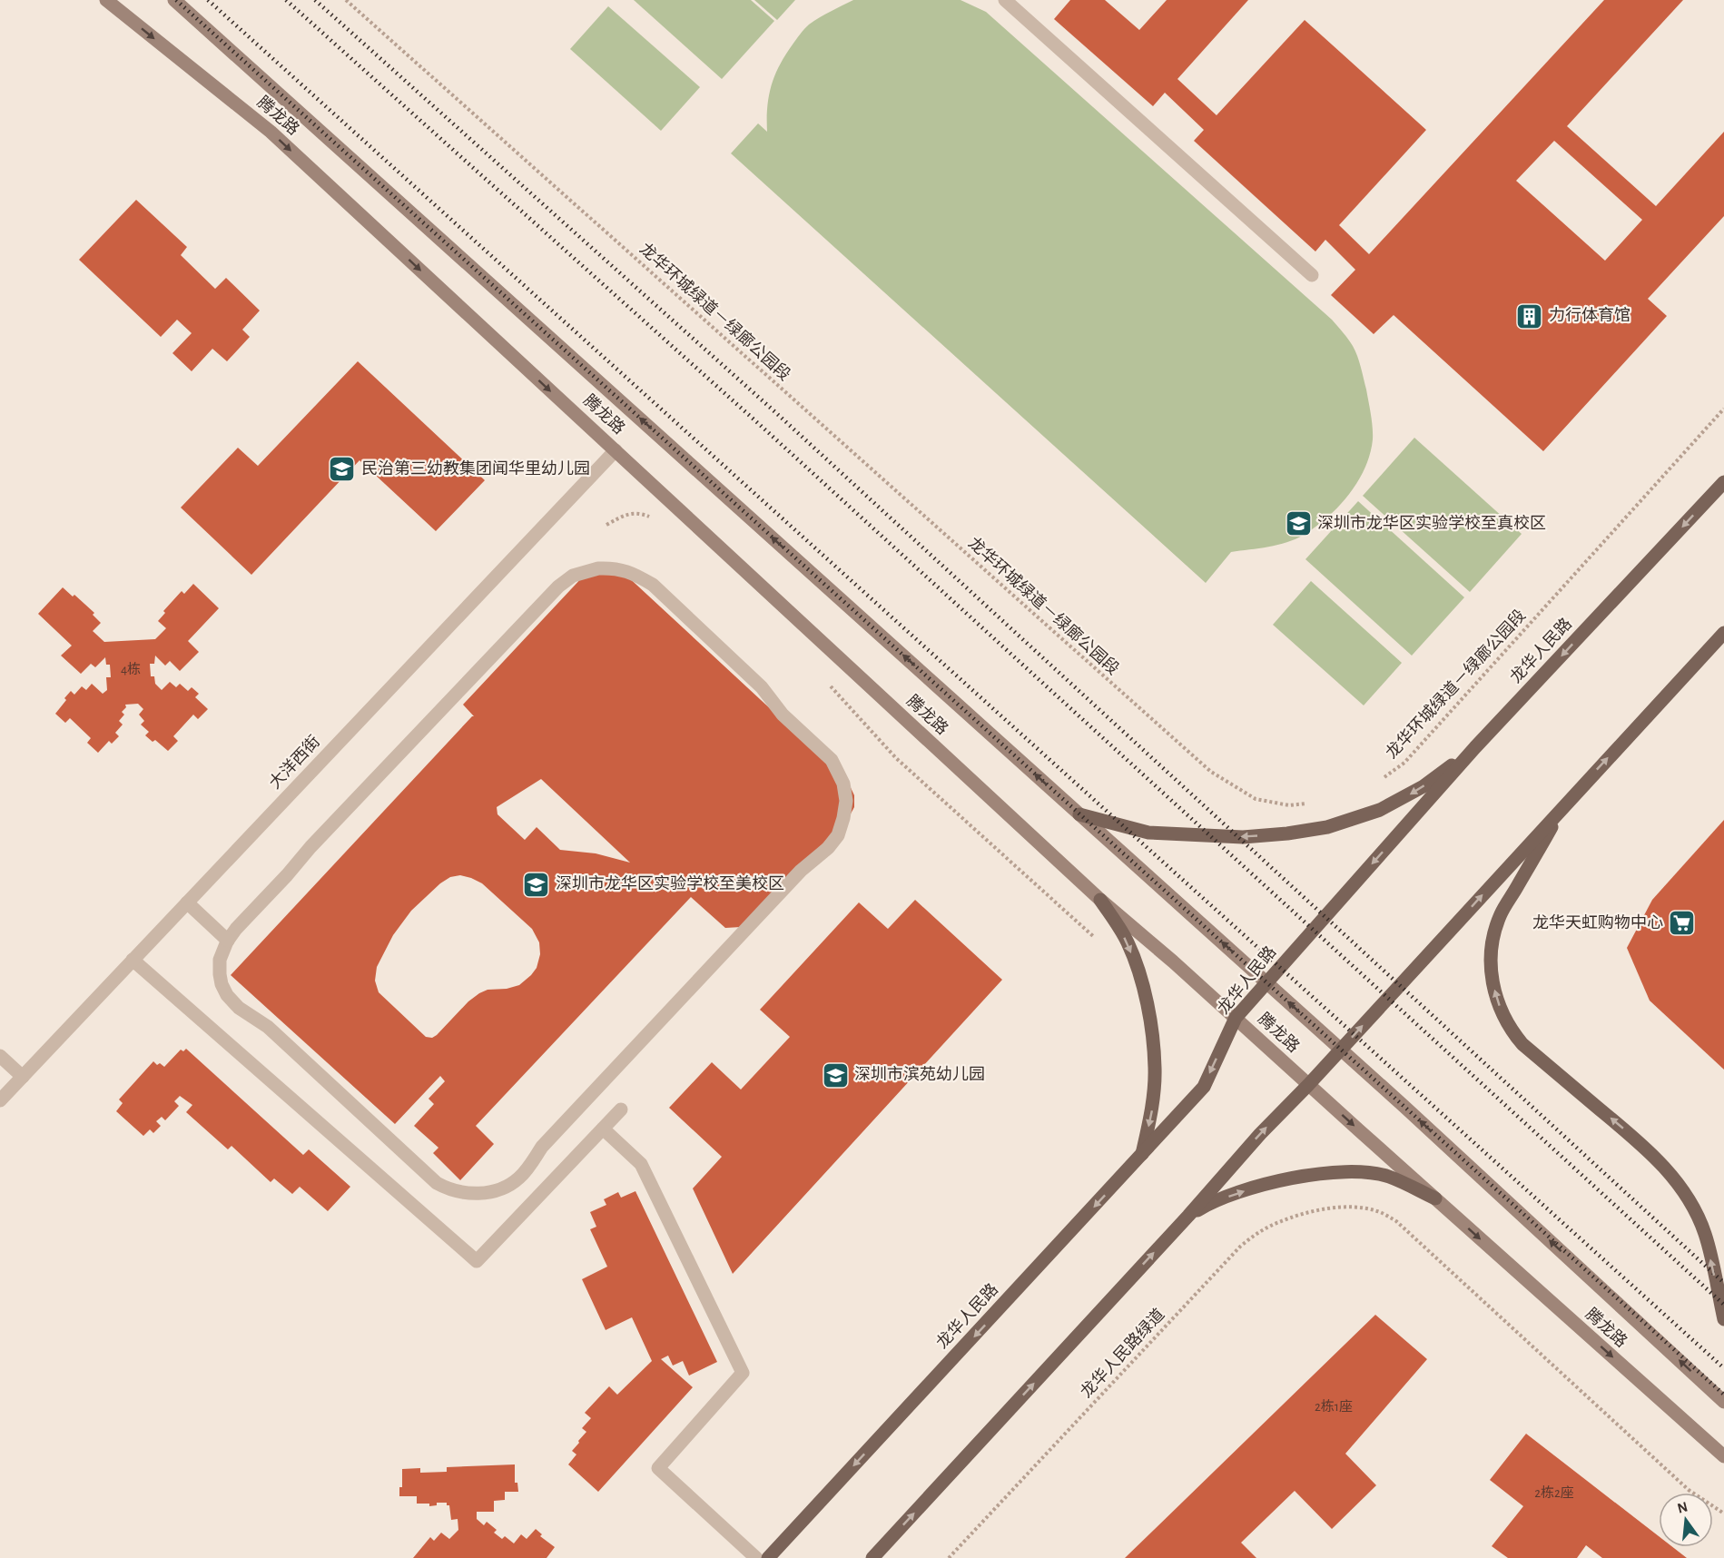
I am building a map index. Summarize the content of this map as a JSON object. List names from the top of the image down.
{
  "streets": {
    "main road": ["腾龙路", "龙华人民路"],
    "street": ["大洋西街"],
    "path": ["龙华环城绿道－绿廊公园段", "龙华人民路绿道"]
  },
  "crossings": [
    ["腾龙路", "龙华人民路"],
    ["腾龙路", "大洋西街"]
  ],
  "places": {
    "building": ["力行体育馆"],
    "school or university": [
      "民治第三幼教集团闻华里幼儿园",
      "深圳市龙华区实验学校至真校区",
      "深圳市龙华区实验学校至美校区",
      "深圳市滨苑幼儿园"
    ],
    "supermarket": ["龙华天虹购物中心"]
  },
  "house_numbers": ["4栋", "2栋1座", "2栋2座"],
  "north": "top"
}
